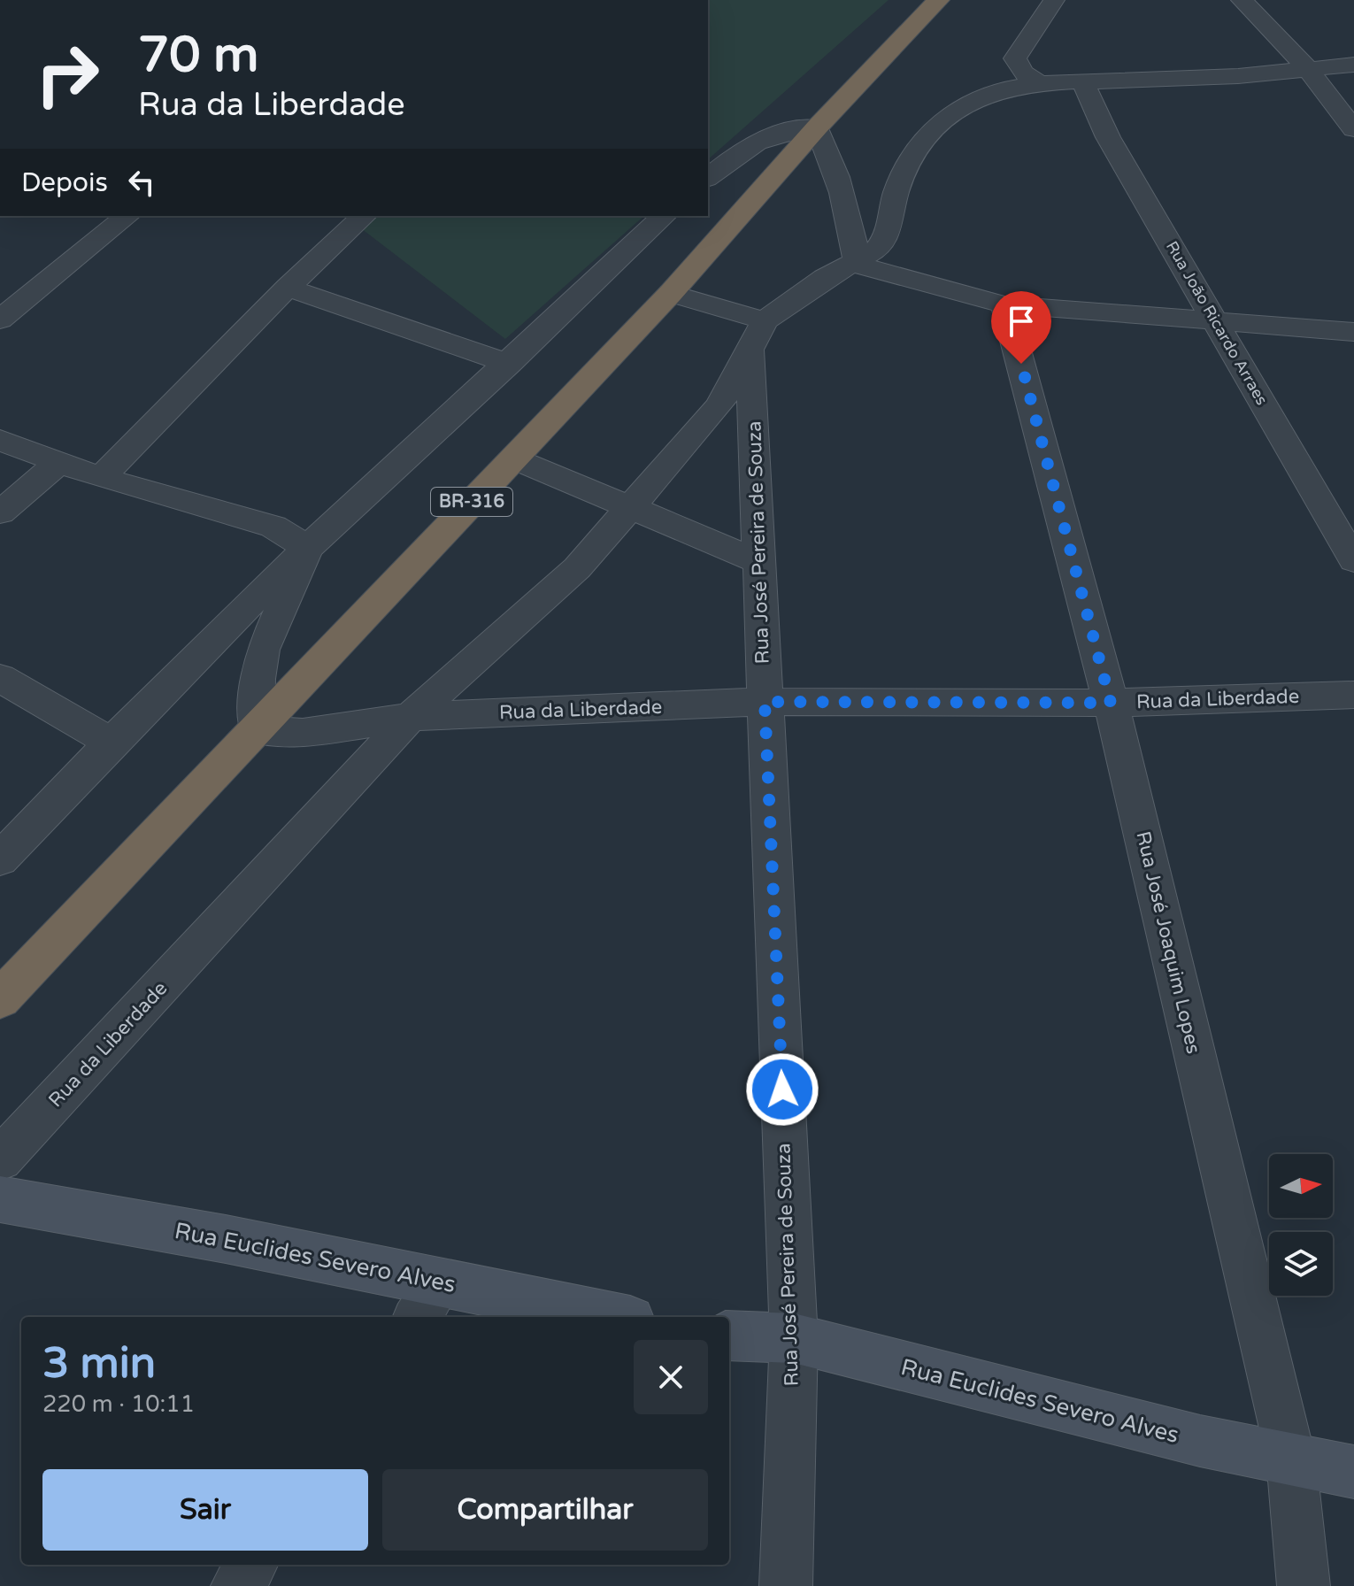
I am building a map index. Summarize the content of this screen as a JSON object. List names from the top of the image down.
{
  "streets": {
    "highway": ["BR-316"],
    "street": [
      "Rua João Ricardo Arraes",
      "Rua José Pereira de Souza",
      "Rua da Liberdade",
      "Rua José Joaquim Lopes",
      "Rua Euclides Severo Alves"
    ]
  },
  "crossings": [
    ["Rua José Pereira de Souza", "Rua da Liberdade"],
    ["Rua José Pereira de Souza", "Rua Euclides Severo Alves"],
    ["Rua da Liberdade", "Rua José Joaquim Lopes"],
    ["Rua José Joaquim Lopes", "Rua Euclides Severo Alves"]
  ],
  "north": "right",
  "page": {
    "turn": ["70 m", "Rua da Liberdade"],
    "then": "Depois",
    "heading": ["3 min", "220 m · 10:11"],
    "buttons": ["Sair", "Compartilhar"]
  }
}
